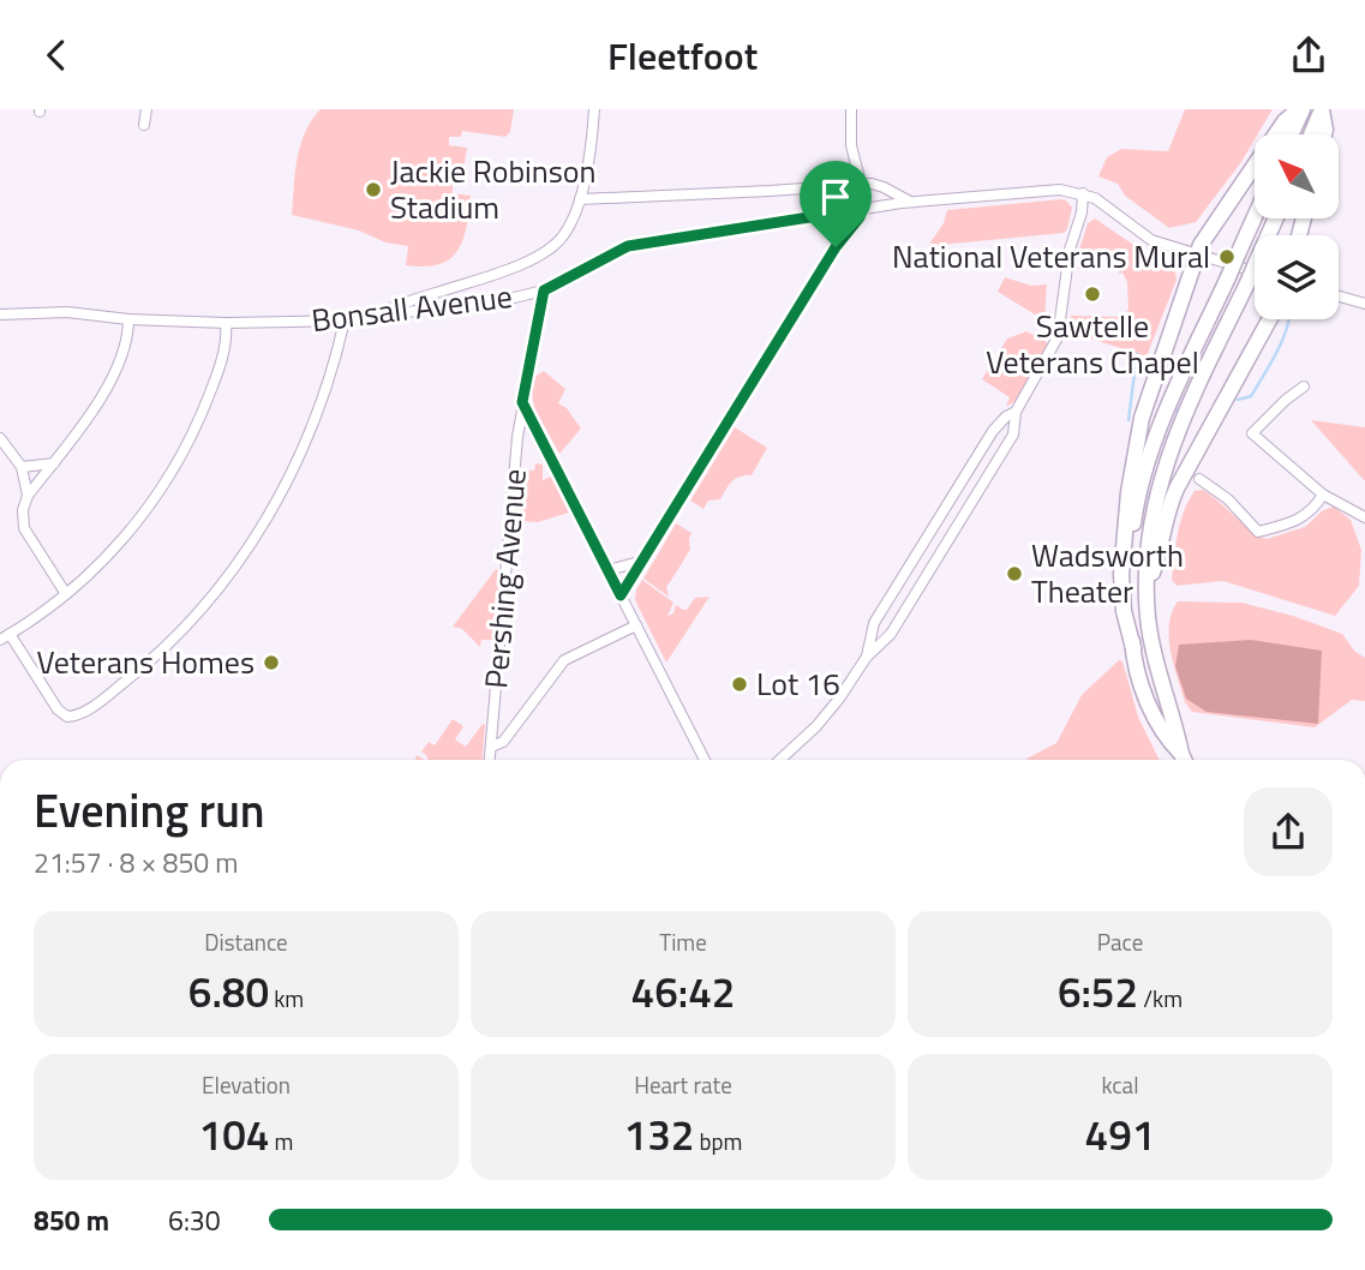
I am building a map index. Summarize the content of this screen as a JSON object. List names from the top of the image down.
{
  "streets": {
    "street": ["Bonsall Avenue", "Pershing Avenue"]
  },
  "crossings": [
    ["Bonsall Avenue", "Pershing Avenue"]
  ],
  "places": [
    "Jackie Robinson Stadium",
    "National Veterans Mural",
    "Sawtelle Veterans Chapel",
    "Wadsworth Theater",
    "Veterans Homes",
    "Lot 16"
  ],
  "north": "top left",
  "page": {
    "header": "Fleetfoot",
    "heading": ["Evening run", "21:57 · 8 × 850 m"],
    "stats": [
      ["Distance", "6.80 km"],
      ["Time", "46:42"],
      ["Pace", "6:52 /km"],
      ["Elevation", "104 m"],
      ["Heart rate", "132 bpm"],
      ["kcal", "491"]
    ],
    "list": [
      {
        "name": "850 m",
        "note": "6:30"
      }
    ]
  }
}
